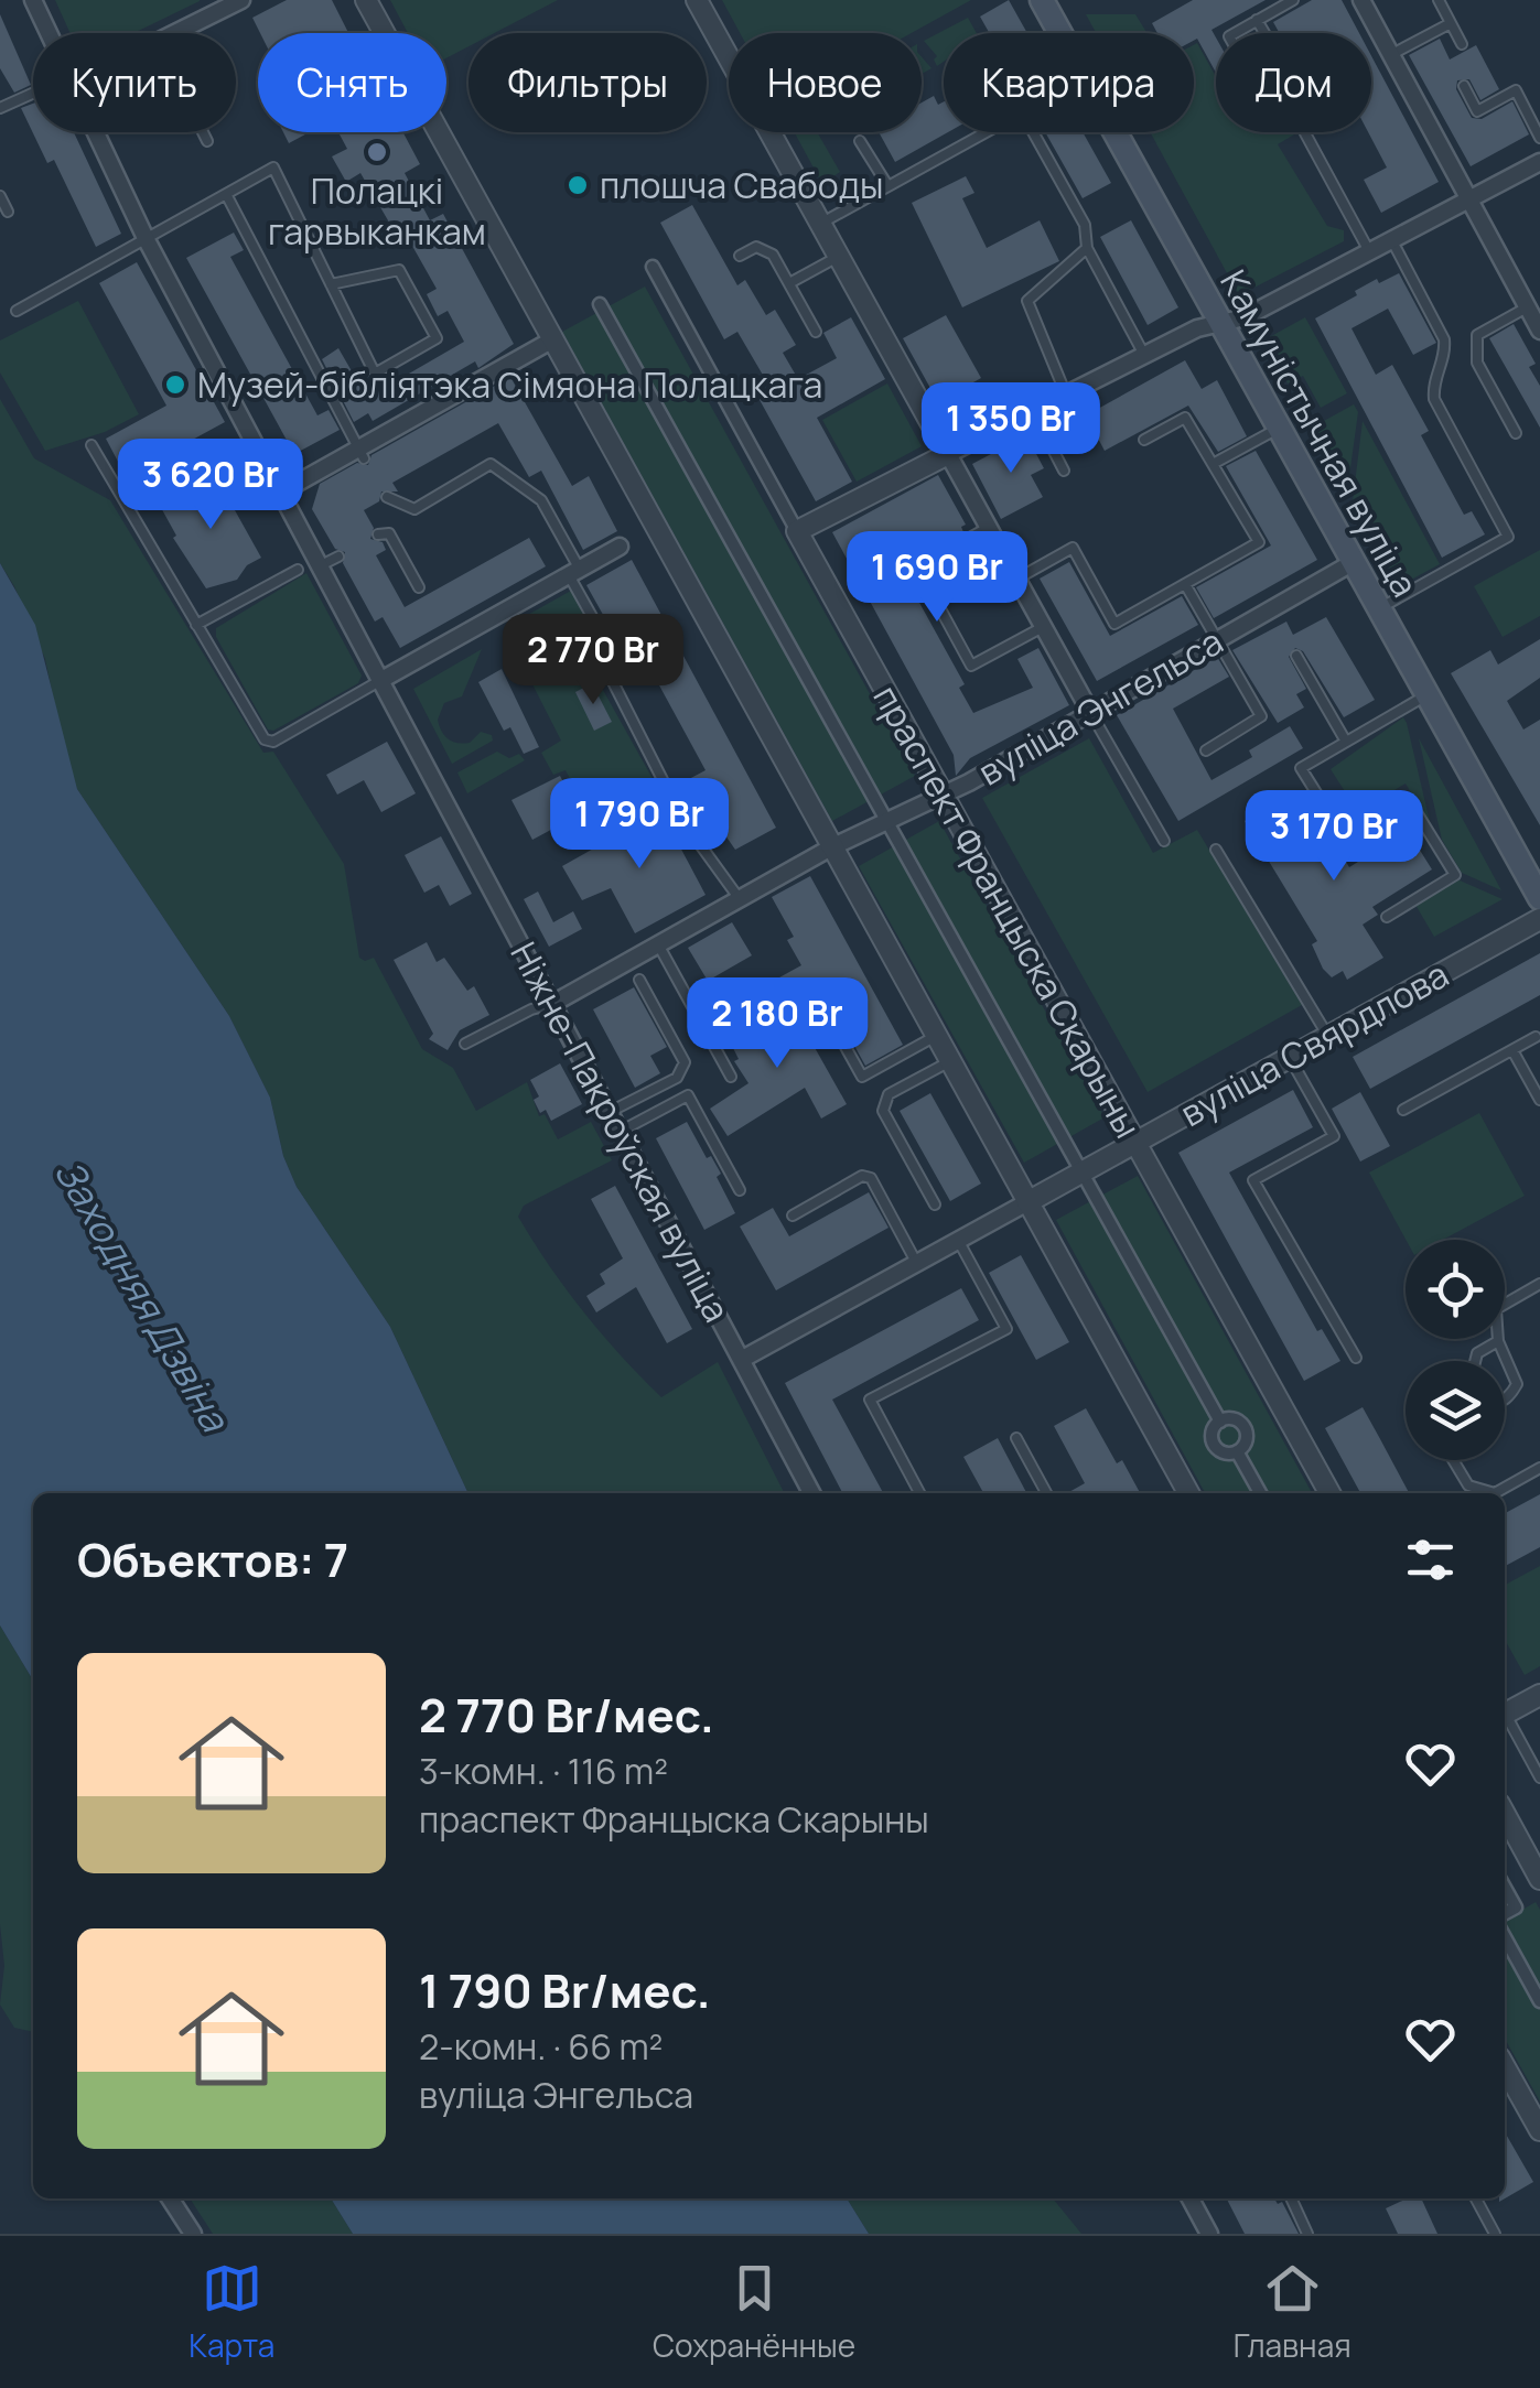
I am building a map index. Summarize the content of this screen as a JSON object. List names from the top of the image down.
{
  "streets": {
    "main road": ["Камуністычная вуліца"],
    "street": [
      "вуліца Энгельса",
      "праспект Францыска Скарыны",
      "вуліца Свярдлова",
      "Ніжне-Пакроўская вуліца"
    ]
  },
  "crossings": [
    ["Камуністычная вуліца", "вуліца Энгельса"],
    ["вуліца Энгельса", "праспект Францыска Скарыны"],
    ["вуліца Энгельса", "Ніжне-Пакроўская вуліца"],
    ["праспект Францыска Скарыны", "вуліца Свярдлова"],
    ["вуліца Свярдлова", "Ніжне-Пакроўская вуліца"]
  ],
  "water": ["Заходняя Дзвіна"],
  "places": ["Полацкі гарвыканкам", "плошча Свабоды", "Музей-бібліятэка Сімяона Полацкага"],
  "page": {
    "chip": [
      "Купить",
      "Снять",
      "Фильтры",
      "Новое",
      "Квартира",
      "Дом"
    ],
    "price": [
      "1 350 Br",
      "3 620 Br",
      "1 690 Br",
      "2 770 Br",
      "1 790 Br",
      "3 170 Br",
      "2 180 Br"
    ],
    "heading": "Объектов: 7",
    "list": [
      {
        "name": "2 770 Br/мес.",
        "note": "3-комн. · 116 m² · праспект Францыска Скарыны"
      },
      {
        "name": "1 790 Br/мес.",
        "note": "2-комн. · 66 m² · вуліца Энгельса"
      }
    ],
    "tabs": ["Карта", "Сохранённые", "Главная"]
  }
}
